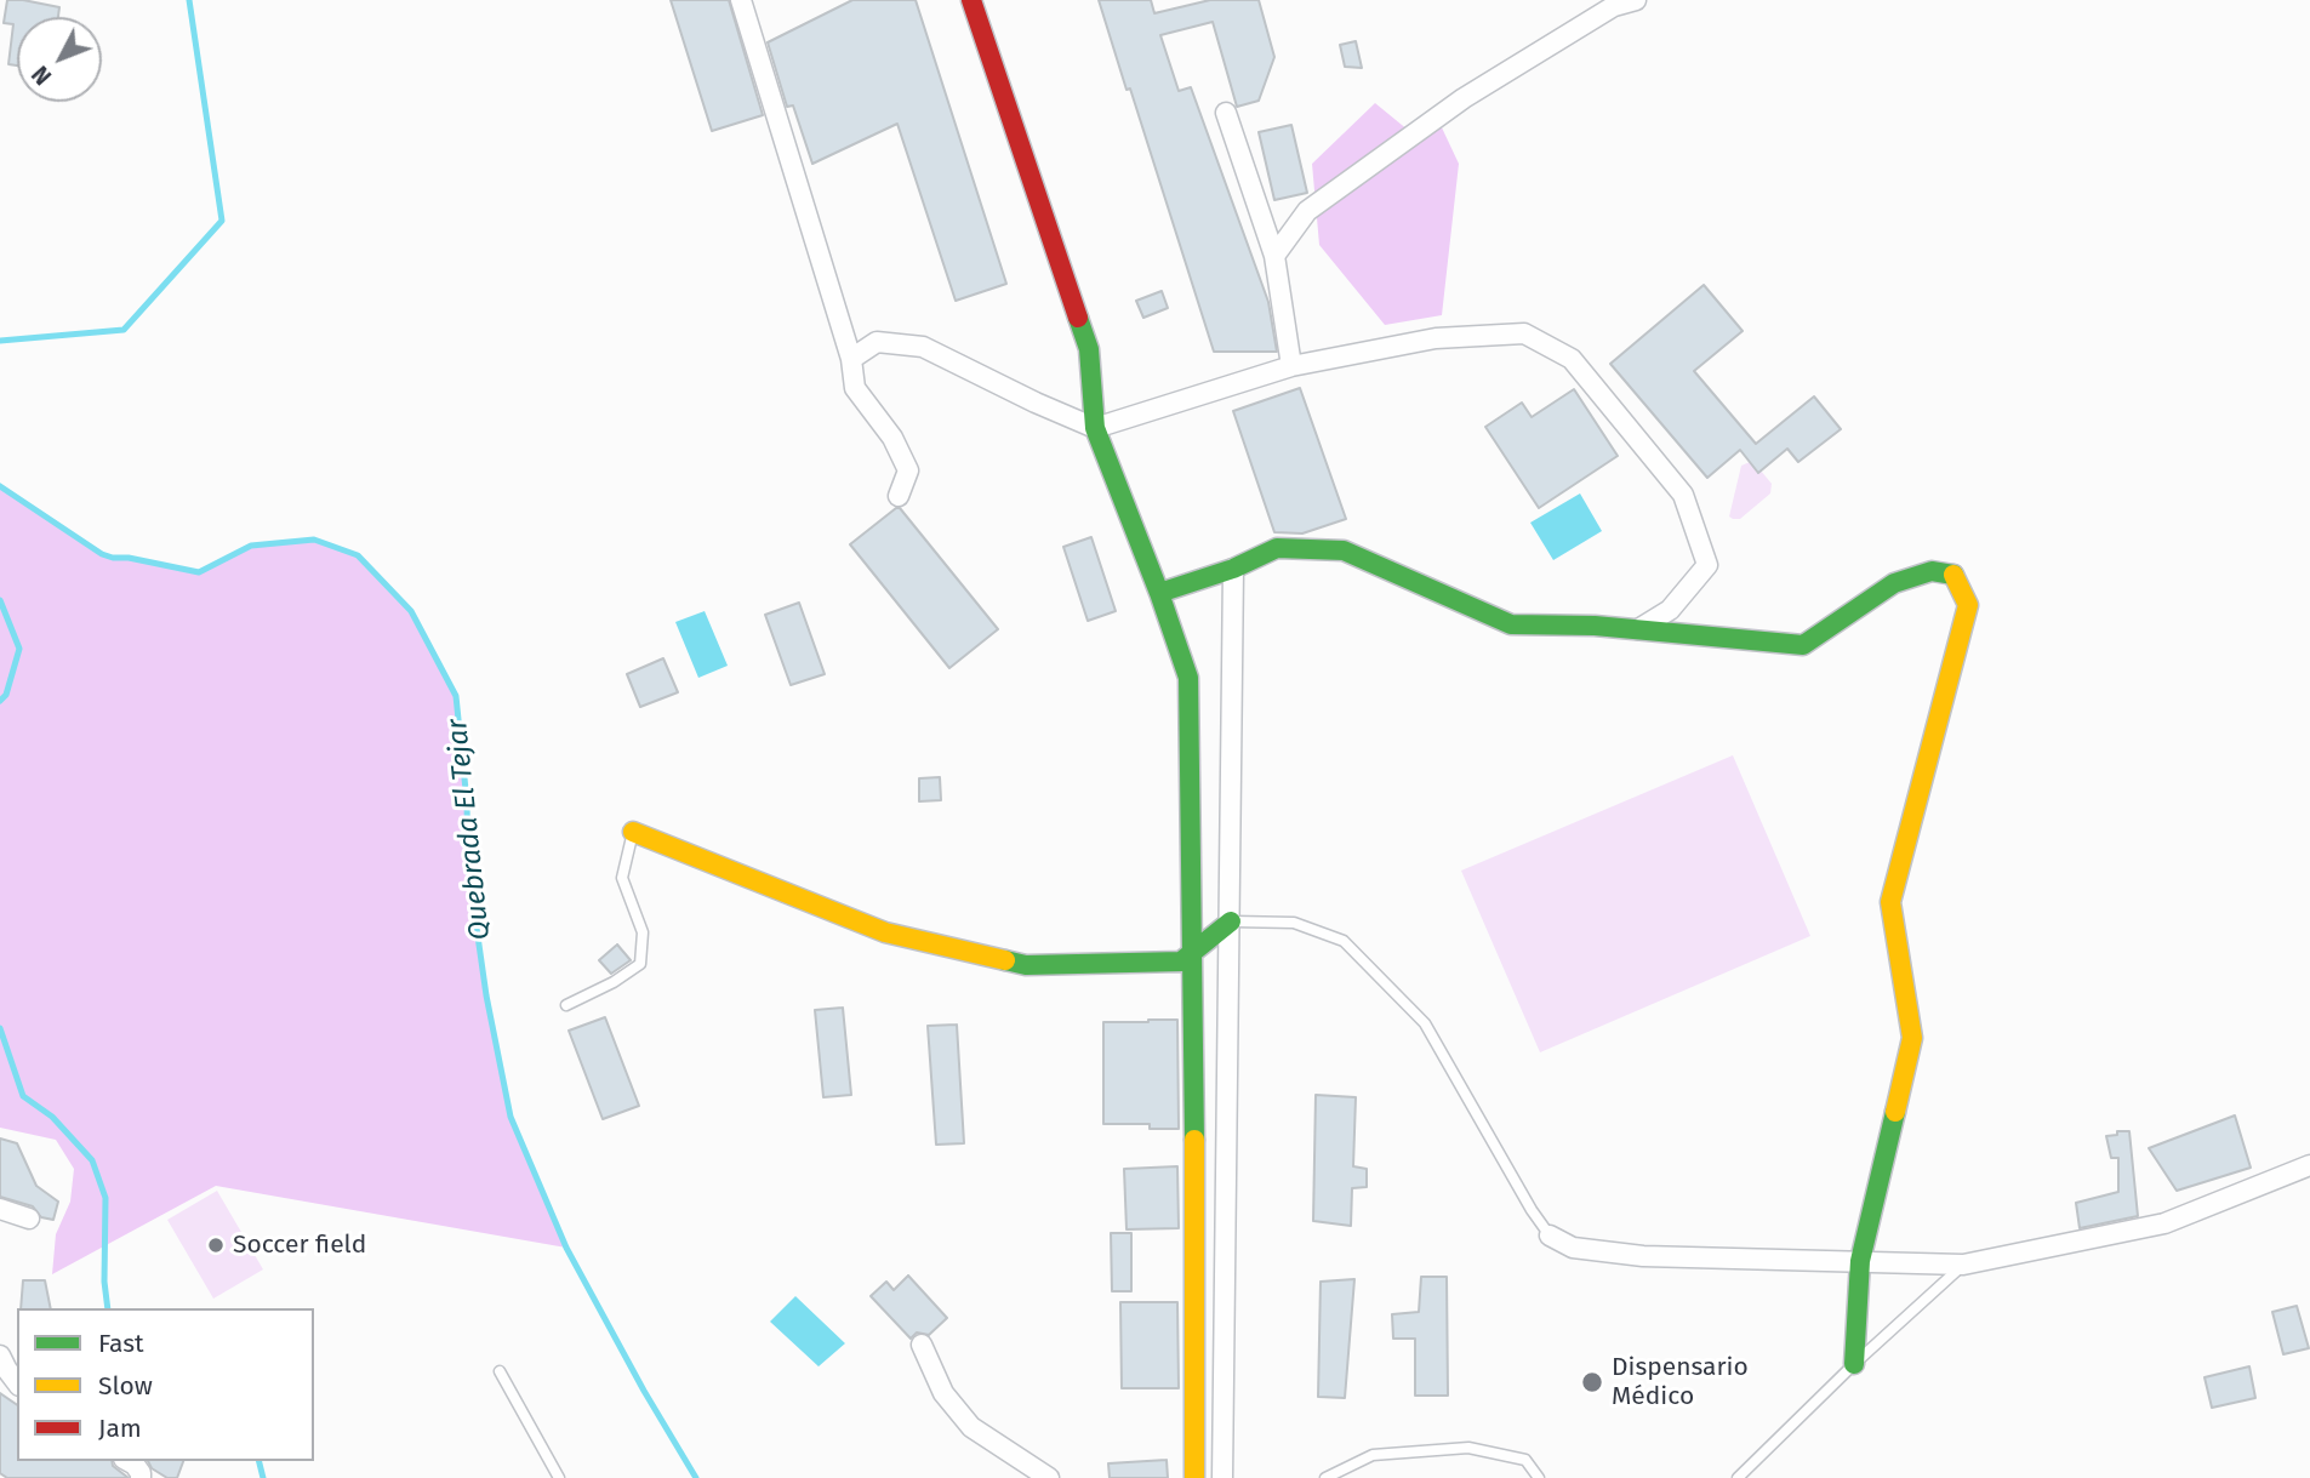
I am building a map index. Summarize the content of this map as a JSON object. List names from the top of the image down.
{
  "water": ["Quebrada El Tejar"],
  "places": ["Soccer field", "Dispensario Médico"],
  "legend": ["Fast", "Slow", "Jam"],
  "north": "bottom left"
}
